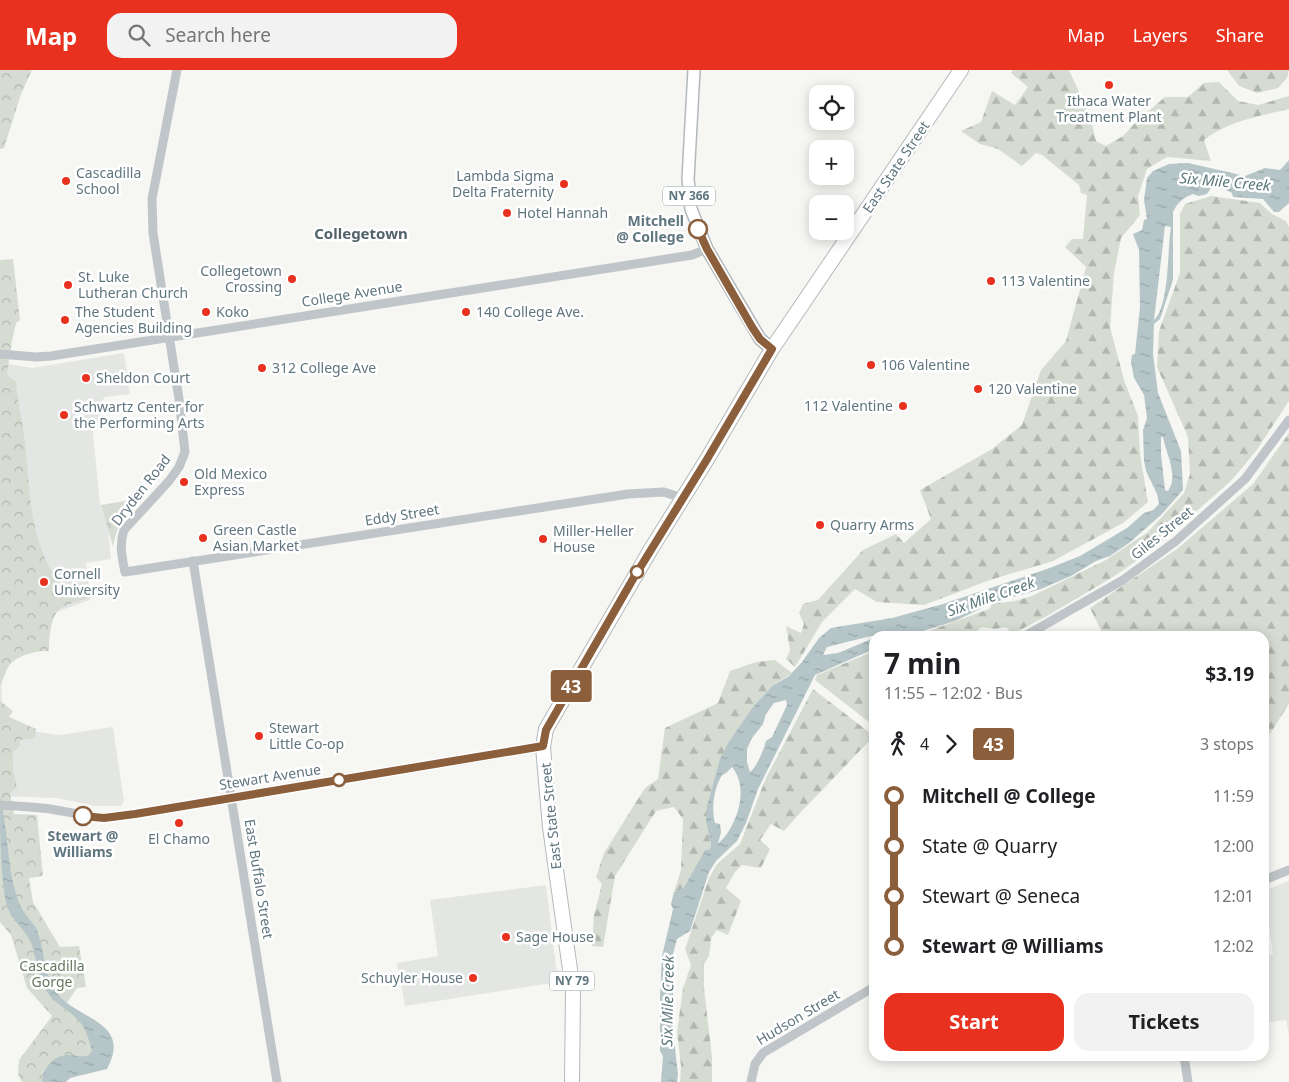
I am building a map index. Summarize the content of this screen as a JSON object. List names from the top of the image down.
{
  "streets": {
    "highway": ["East State Street", "NY 79"],
    "main road": ["NY 366"],
    "street": [
      "College Avenue",
      "Dryden Road",
      "Eddy Street",
      "Giles Street",
      "Stewart Avenue",
      "East Buffalo Street",
      "Hudson Street"
    ]
  },
  "crossings": [
    ["East State Street", "NY 366"],
    ["East State Street", "Eddy Street"],
    ["East State Street", "Stewart Avenue"],
    ["NY 366", "College Avenue"],
    ["College Avenue", "Dryden Road"],
    ["Dryden Road", "Eddy Street"],
    ["Eddy Street", "East Buffalo Street"],
    ["Stewart Avenue", "East Buffalo Street"]
  ],
  "districts": ["Collegetown"],
  "water": ["Six Mile Creek"],
  "parks": ["Cascadilla Gorge"],
  "places": [
    "Ithaca Water Treatment Plant",
    "Cascadilla School",
    "Lambda Sigma Delta Fraternity",
    "Hotel Hannah",
    "Mitchell @ College",
    "Collegetown Crossing",
    "113 Valentine",
    "St. Luke Lutheran Church",
    "Koko",
    "140 College Ave.",
    "The Student Agencies Building",
    "106 Valentine",
    "312 College Ave",
    "Sheldon Court",
    "120 Valentine",
    "112 Valentine",
    "Schwartz Center for the Performing Arts",
    "Old Mexico Express",
    "Quarry Arms",
    "Green Castle Asian Market",
    "Miller-Heller House",
    "Cornell University",
    "Stewart Little Co-op",
    "Stewart @ Williams",
    "El Chamo",
    "Sage House",
    "Schuyler House"
  ],
  "lines": ["bus line 43"],
  "page": {
    "header": "Map",
    "search": "Search here",
    "nav": ["Map", "Layers", "Share"],
    "on_map": "43",
    "map_buttons": ["+", "−"],
    "heading": ["7 min", "11:55 – 12:02 · Bus", "$3.19"],
    "legs": ["4", "43", "3 stops"],
    "list": [
      {
        "name": "Mitchell @ College",
        "value": "11:59"
      },
      {
        "name": "State @ Quarry",
        "value": "12:00"
      },
      {
        "name": "Stewart @ Seneca",
        "value": "12:01"
      },
      {
        "name": "Stewart @ Williams",
        "value": "12:02"
      }
    ],
    "buttons": ["Start", "Tickets"]
  }
}
